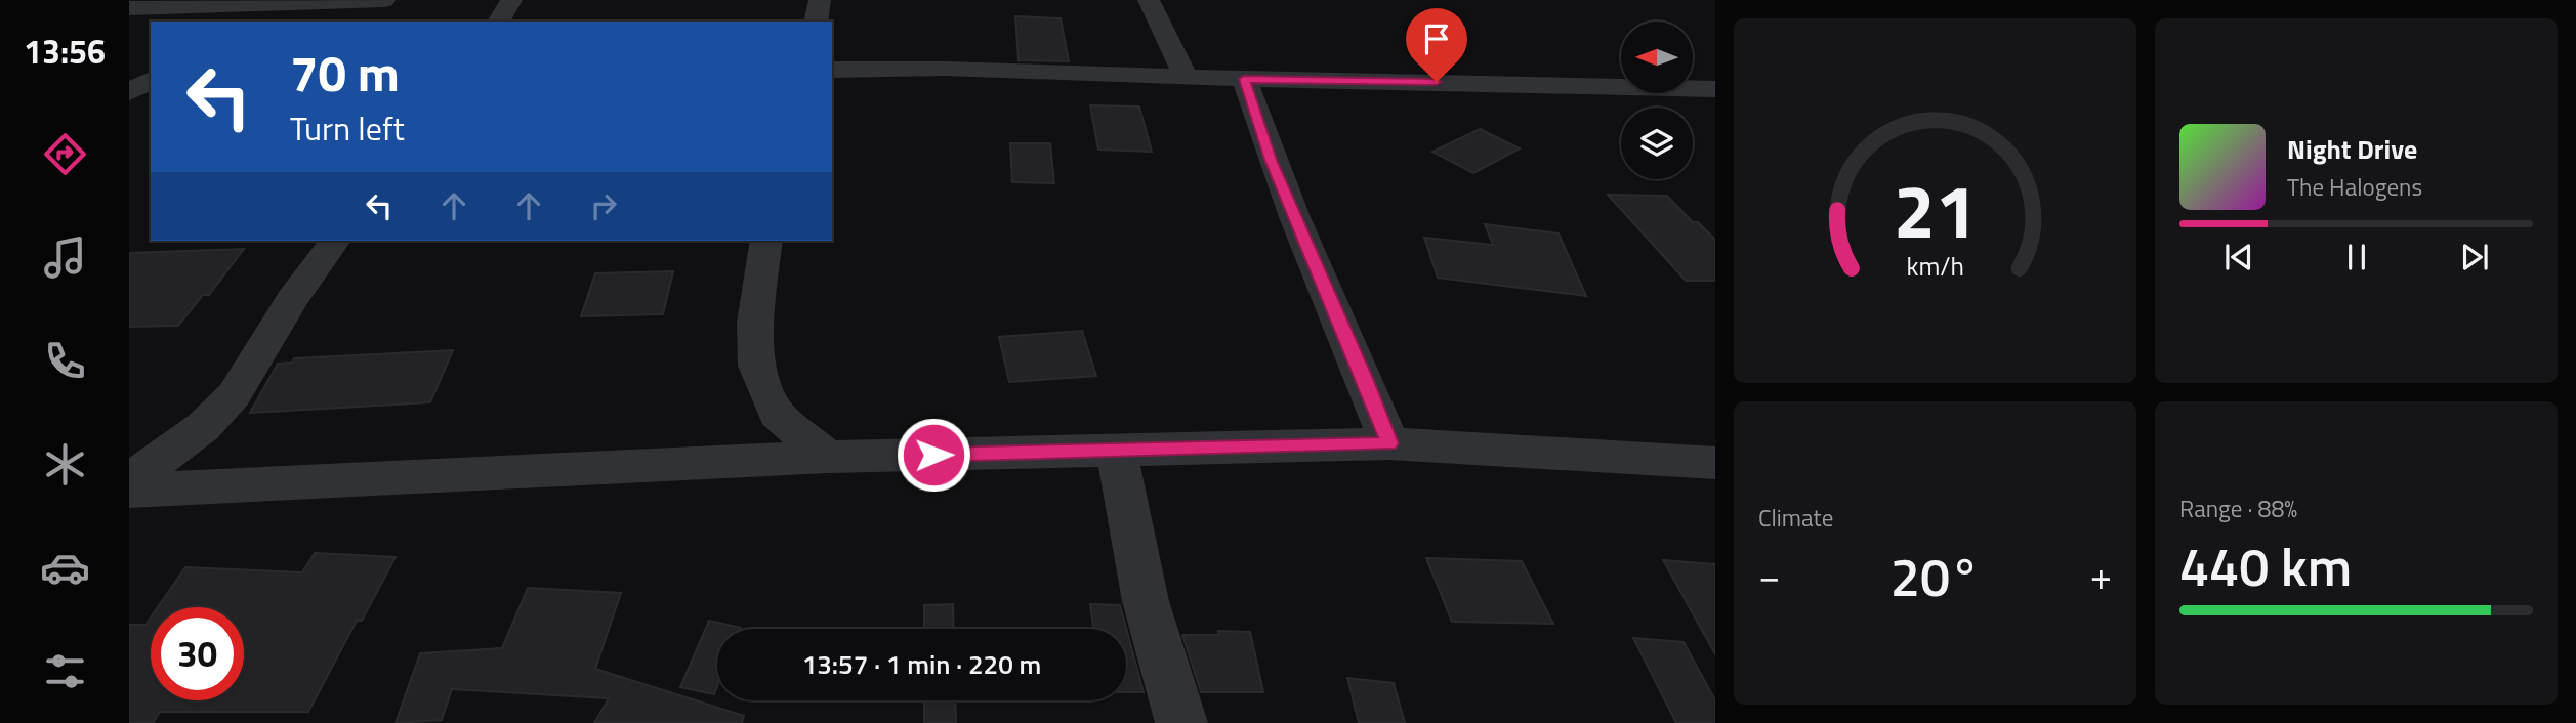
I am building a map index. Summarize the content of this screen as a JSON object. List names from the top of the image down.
{
  "north": "left",
  "page": {
    "tabs": "13:56",
    "turn": ["70 m", "Turn left"],
    "song": ["Night Drive", "The Halogens"],
    "tile": [
      "Climate",
      ["Range · 88%", "440 km"]
    ],
    "heat": ["−", "20°", "+"],
    "limit": "30",
    "trip": "13:57 · 1 min · 220 m",
    "gauge": ["21", "km/h"]
  }
}
